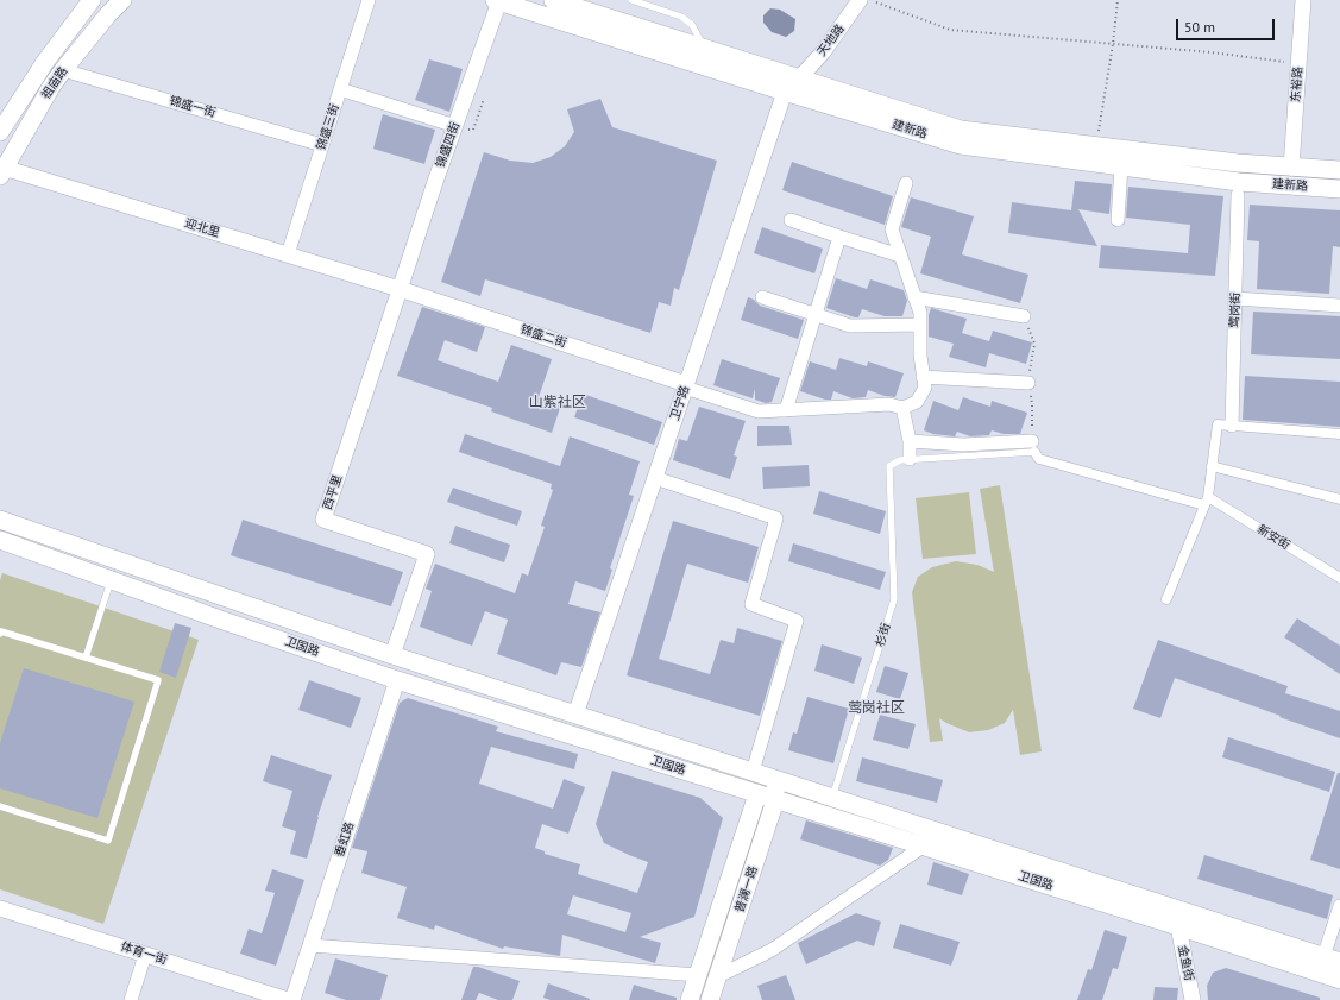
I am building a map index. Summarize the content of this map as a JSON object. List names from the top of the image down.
{
  "streets": {
    "main road": [
      "祖庙路",
      "建新路",
      "卫国路",
      "普澜一路"
    ],
    "street": [
      "天地路",
      "东裕路",
      "锦盛一街",
      "锦盛三街",
      "锦盛四街",
      "迎北里",
      "莺岗街",
      "锦盛二街",
      "卫宁路",
      "西平里",
      "新安街",
      "垂虹路",
      "体育一街",
      "金鱼街"
    ],
    "lane": ["杉街"]
  },
  "crossings": [
    ["天地路", "建新路"],
    ["祖庙路", "锦盛一街"],
    ["祖庙路", "迎北里"],
    ["东裕路", "建新路"],
    ["锦盛一街", "锦盛三街"],
    ["锦盛三街", "迎北里"],
    ["建新路", "锦盛四街"],
    ["建新路", "卫宁路"],
    ["锦盛四街", "迎北里"],
    ["锦盛四街", "锦盛二街"],
    ["锦盛四街", "西平里"],
    ["迎北里", "锦盛二街"],
    ["迎北里", "西平里"],
    ["锦盛二街", "卫宁路"],
    ["锦盛二街", "西平里"],
    ["卫宁路", "卫国路"],
    ["西平里", "卫国路"],
    ["杉街", "卫国路"],
    ["卫国路", "垂虹路"],
    ["卫国路", "普澜一路"],
    ["卫国路", "金鱼街"]
  ],
  "districts": ["山紫社区", "莺岗社区"],
  "scale_bar": "50 m"
}
